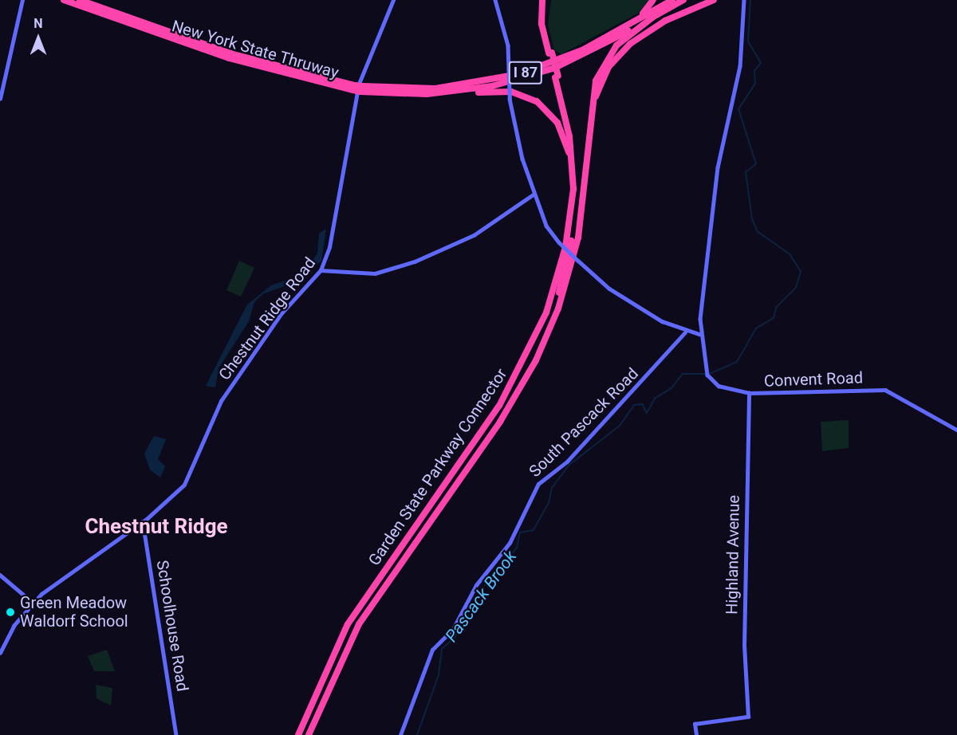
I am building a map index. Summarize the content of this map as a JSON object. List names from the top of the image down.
{
  "streets": {
    "highway": ["New York State Thruway", "I 87", "Garden State Parkway Connector"],
    "street": [
      "Chestnut Ridge Road",
      "Convent Road",
      "South Pascack Road",
      "Highland Avenue",
      "Schoolhouse Road"
    ]
  },
  "crossings": [
    ["Chestnut Ridge Road", "Schoolhouse Road"],
    ["Convent Road", "Highland Avenue"]
  ],
  "districts": ["Chestnut Ridge"],
  "water": ["Pascack Brook"],
  "places": ["Green Meadow Waldorf School"],
  "north": "top"
}
